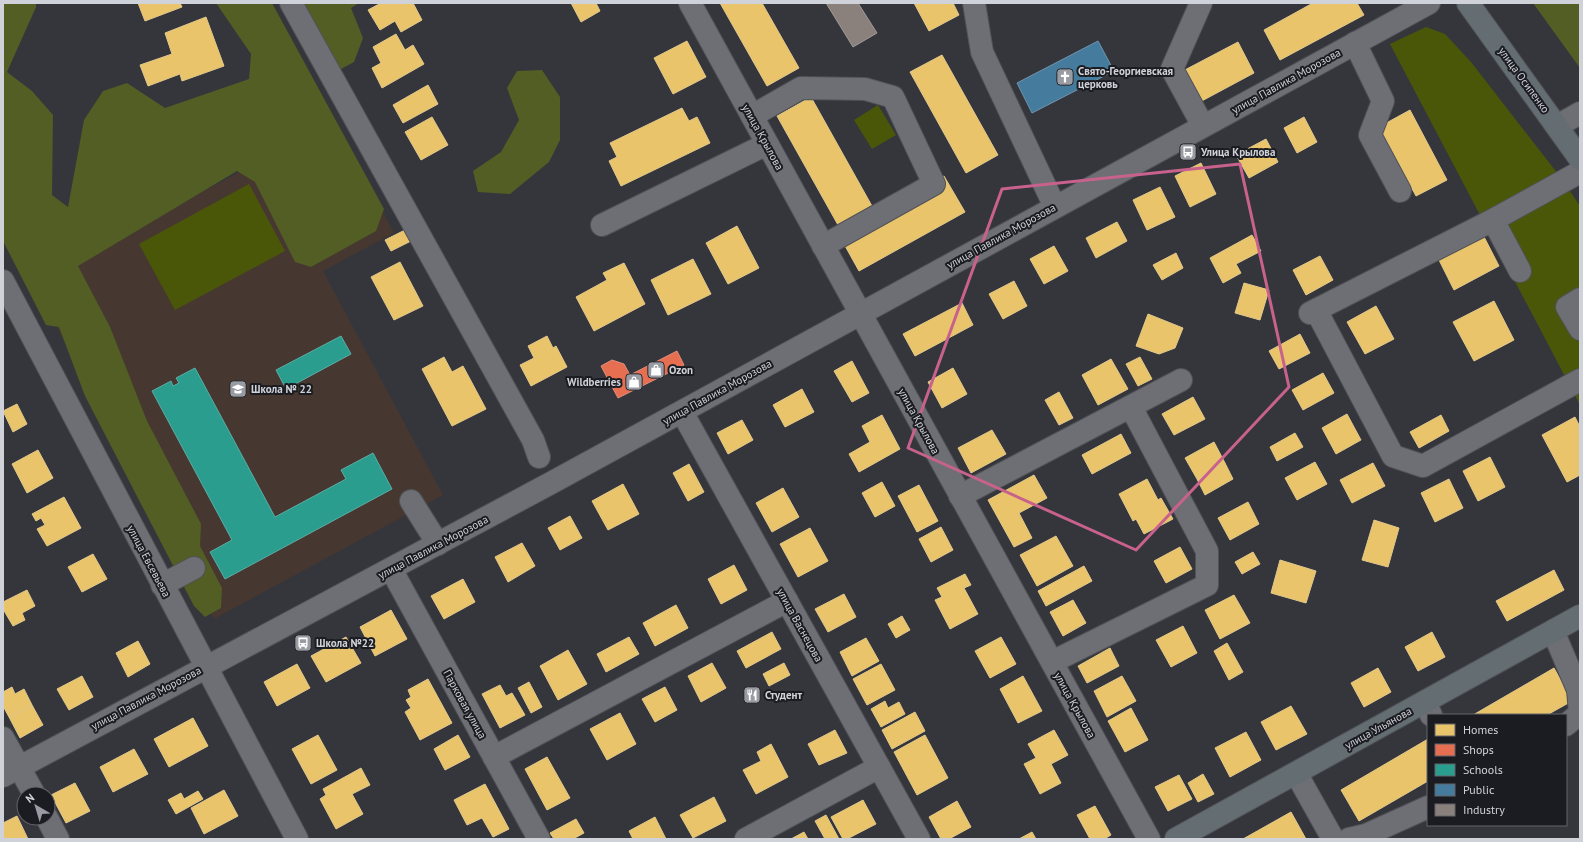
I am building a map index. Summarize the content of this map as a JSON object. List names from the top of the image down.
{
  "streets": {
    "main road": ["улица Осипенко", "улица Ульянова"],
    "street": [
      "улица Павлика Морозова",
      "улица Крылова",
      "улица Евсевьева",
      "улица Васнецова",
      "Парковая улица"
    ]
  },
  "crossings": [
    ["улица Павлика Морозова", "улица Крылова"],
    ["улица Павлика Морозова", "улица Евсевьева"],
    ["улица Павлика Морозова", "улица Васнецова"],
    ["улица Павлика Морозова", "Парковая улица"]
  ],
  "places": {
    "church": ["Свято-Георгиевская церковь"],
    "bus stop": ["Улица Крылова", "Школа №22"],
    "shop": ["Ozon", "Wildberries"],
    "school or university": ["Школа № 22"],
    "restaurant": ["Студент"]
  },
  "legend": [
    "Homes",
    "Shops",
    "Schools",
    "Public",
    "Industry"
  ],
  "north": "top left"
}
